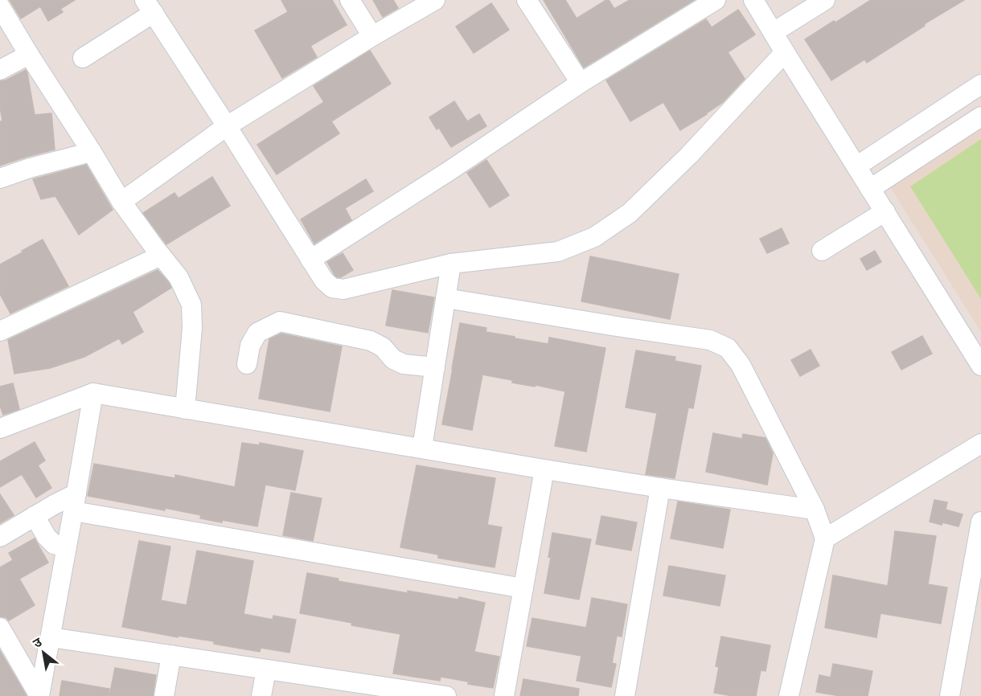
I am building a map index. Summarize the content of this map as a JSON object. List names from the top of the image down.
{
  "north": "top left"
}
